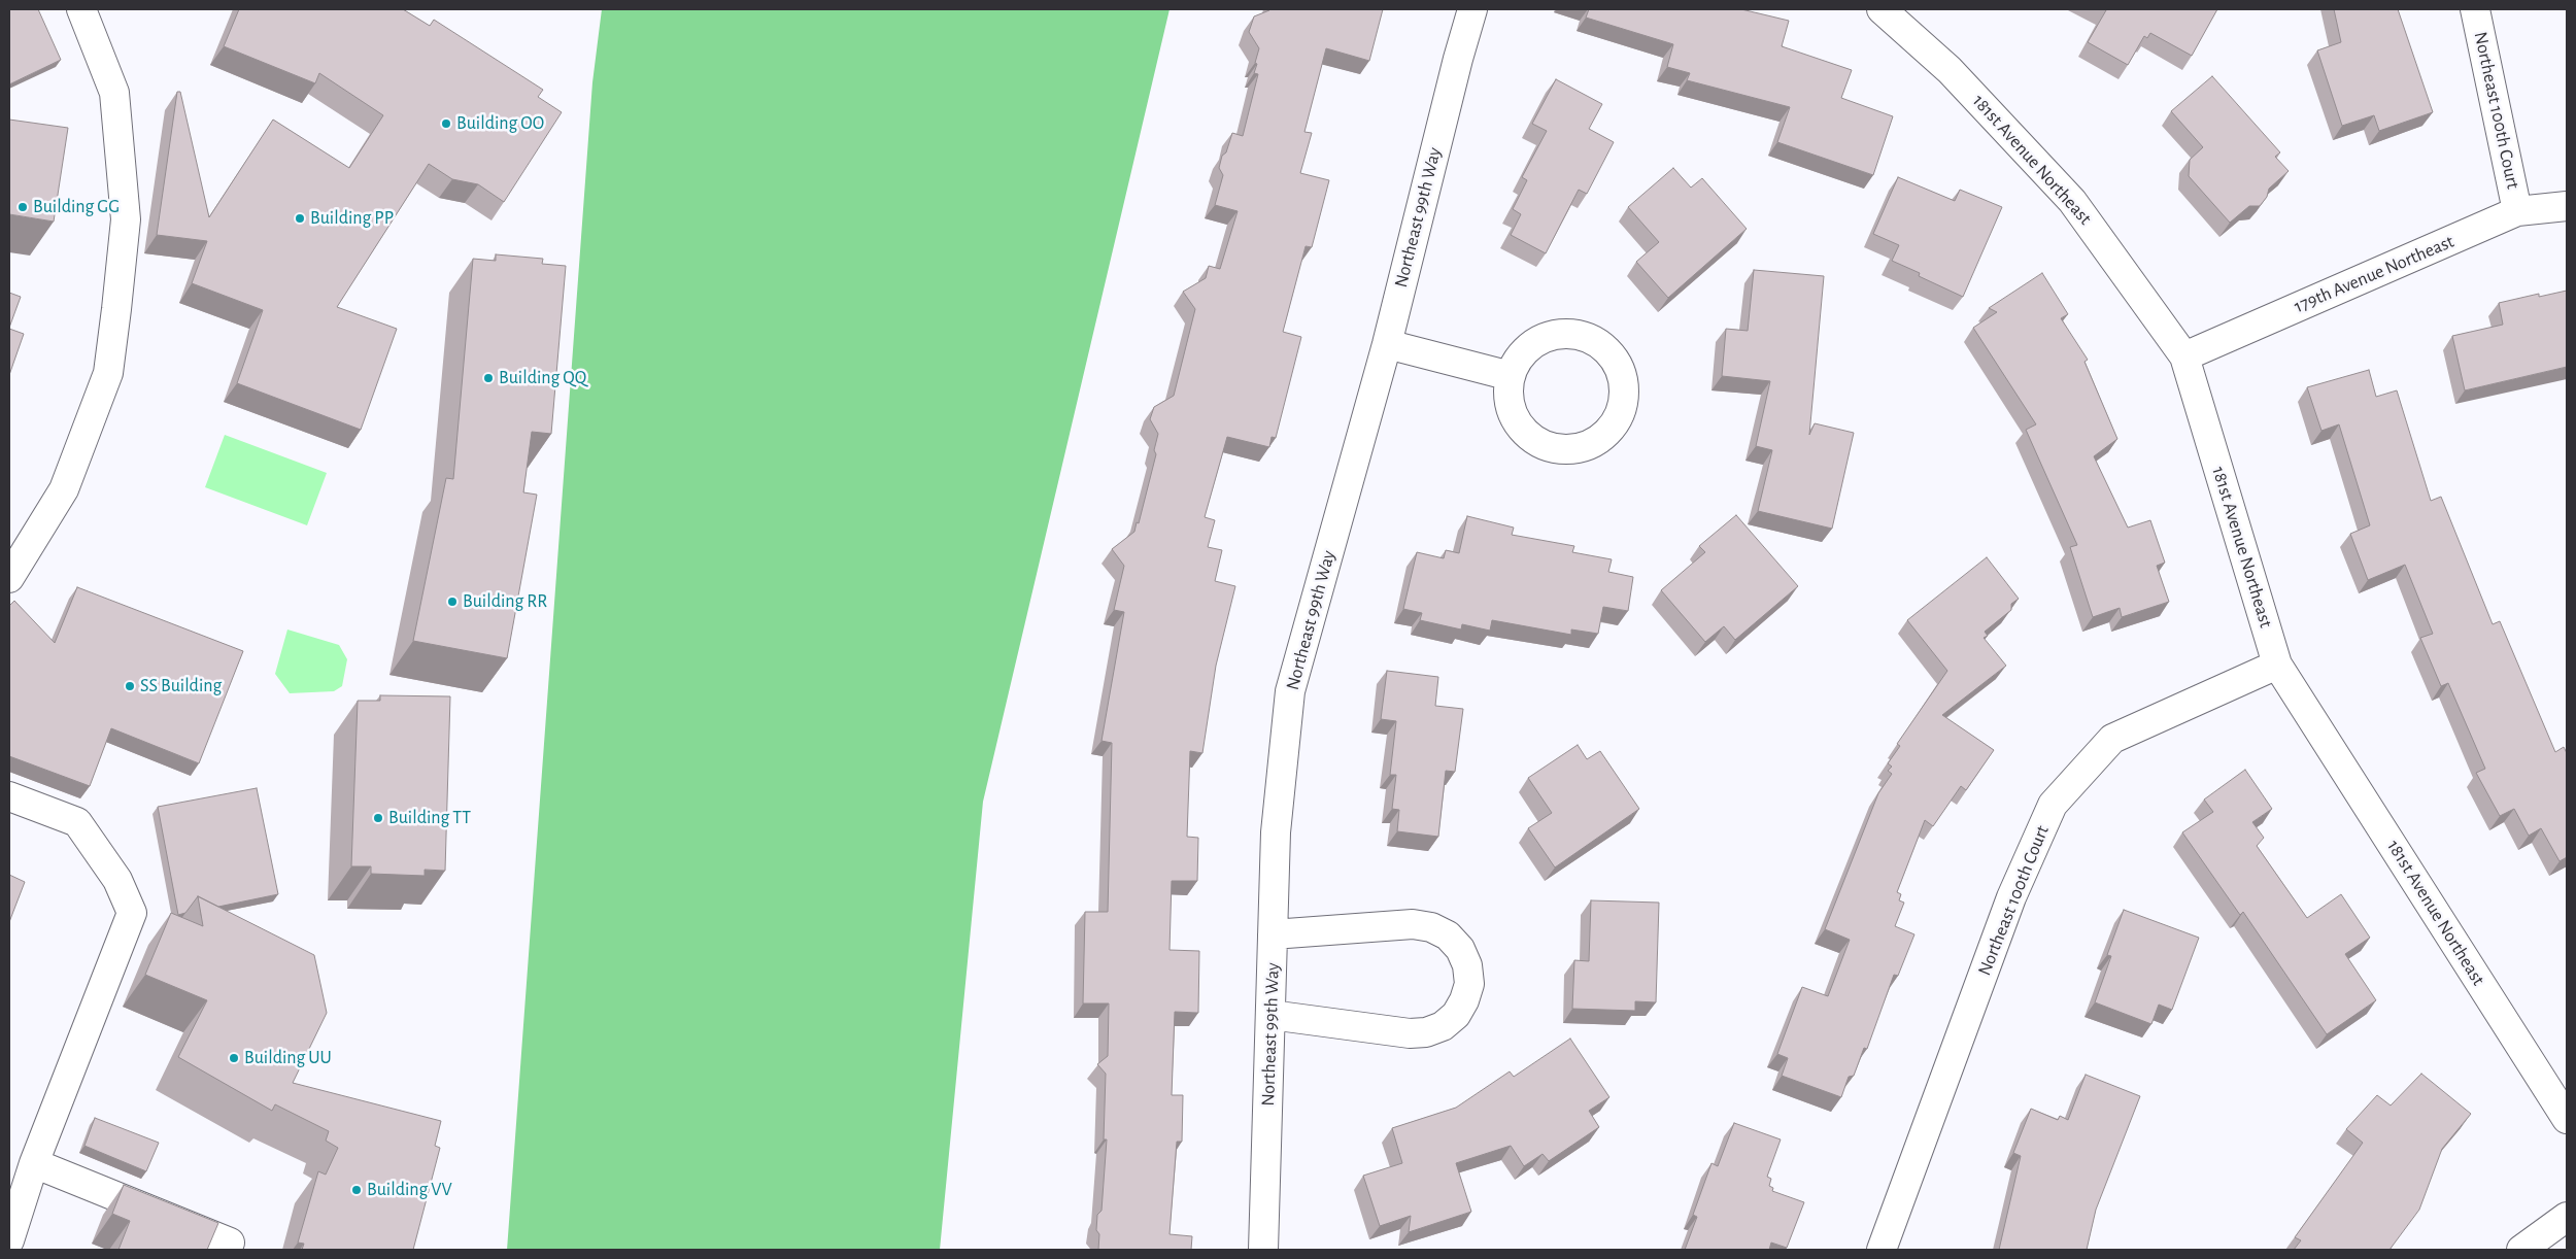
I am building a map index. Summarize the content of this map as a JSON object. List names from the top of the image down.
{
  "streets": {
    "street": [
      "Northeast 100th Court",
      "181st Avenue Northeast",
      "Northeast 99th Way",
      "179th Avenue Northeast"
    ]
  },
  "crossings": [
    ["Northeast 100th Court", "181st Avenue Northeast"],
    ["Northeast 100th Court", "179th Avenue Northeast"],
    ["181st Avenue Northeast", "179th Avenue Northeast"]
  ],
  "places": [
    "Building OO",
    "Building GG",
    "Building PP",
    "Building QQ",
    "Building RR",
    "SS Building",
    "Building TT",
    "Building UU",
    "Building VV"
  ]
}
